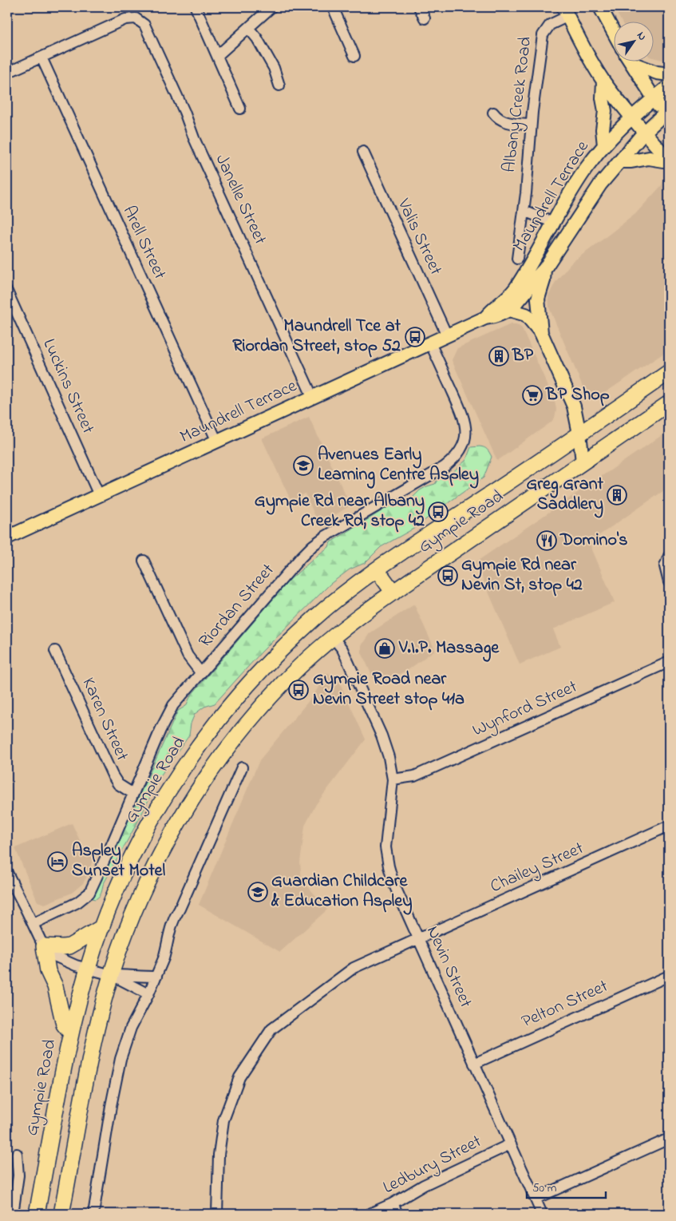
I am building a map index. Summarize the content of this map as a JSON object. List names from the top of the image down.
{
  "streets": {
    "highway": ["Gympie Road"],
    "main road": ["Albany Creek Road", "Maundrell Terrace"],
    "street": [
      "Janelle Street",
      "Valis Street",
      "Arell Street",
      "Luckins Street",
      "Riordan Street",
      "Wynford Street",
      "Karen Street",
      "Chailey Street",
      "Nevin Street",
      "Pelton Street",
      "Ledbury Street"
    ]
  },
  "crossings": [
    ["Albany Creek Road", "Maundrell Terrace"],
    ["Maundrell Terrace", "Janelle Street"],
    ["Maundrell Terrace", "Valis Street"],
    ["Maundrell Terrace", "Arell Street"],
    ["Maundrell Terrace", "Luckins Street"],
    ["Maundrell Terrace", "Riordan Street"],
    ["Janelle Street", "Arell Street"],
    ["Gympie Road", "Nevin Street"],
    ["Riordan Street", "Karen Street"],
    ["Wynford Street", "Nevin Street"],
    ["Chailey Street", "Nevin Street"],
    ["Nevin Street", "Pelton Street"],
    ["Nevin Street", "Ledbury Street"]
  ],
  "places": {
    "bus stop": [
      "Maundrell Tce at Riordan Street, stop 52",
      "Gympie Rd near Albany Creek Rd, stop 42",
      "Gympie Rd near Nevin St, stop 42",
      "Gympie Road near Nevin Street stop 41a"
    ],
    "building": ["BP", "Greg Grant Saddlery"],
    "supermarket": ["BP Shop"],
    "school or university": ["Avenues Early Learning Centre Aspley", "Guardian Childcare & Education Aspley"],
    "restaurant": ["Domino's"],
    "shop": ["V.I.P. Massage"],
    "hotel": ["Aspley Sunset Motel"]
  },
  "scale_bar": "50 m",
  "north": "top right"
}
